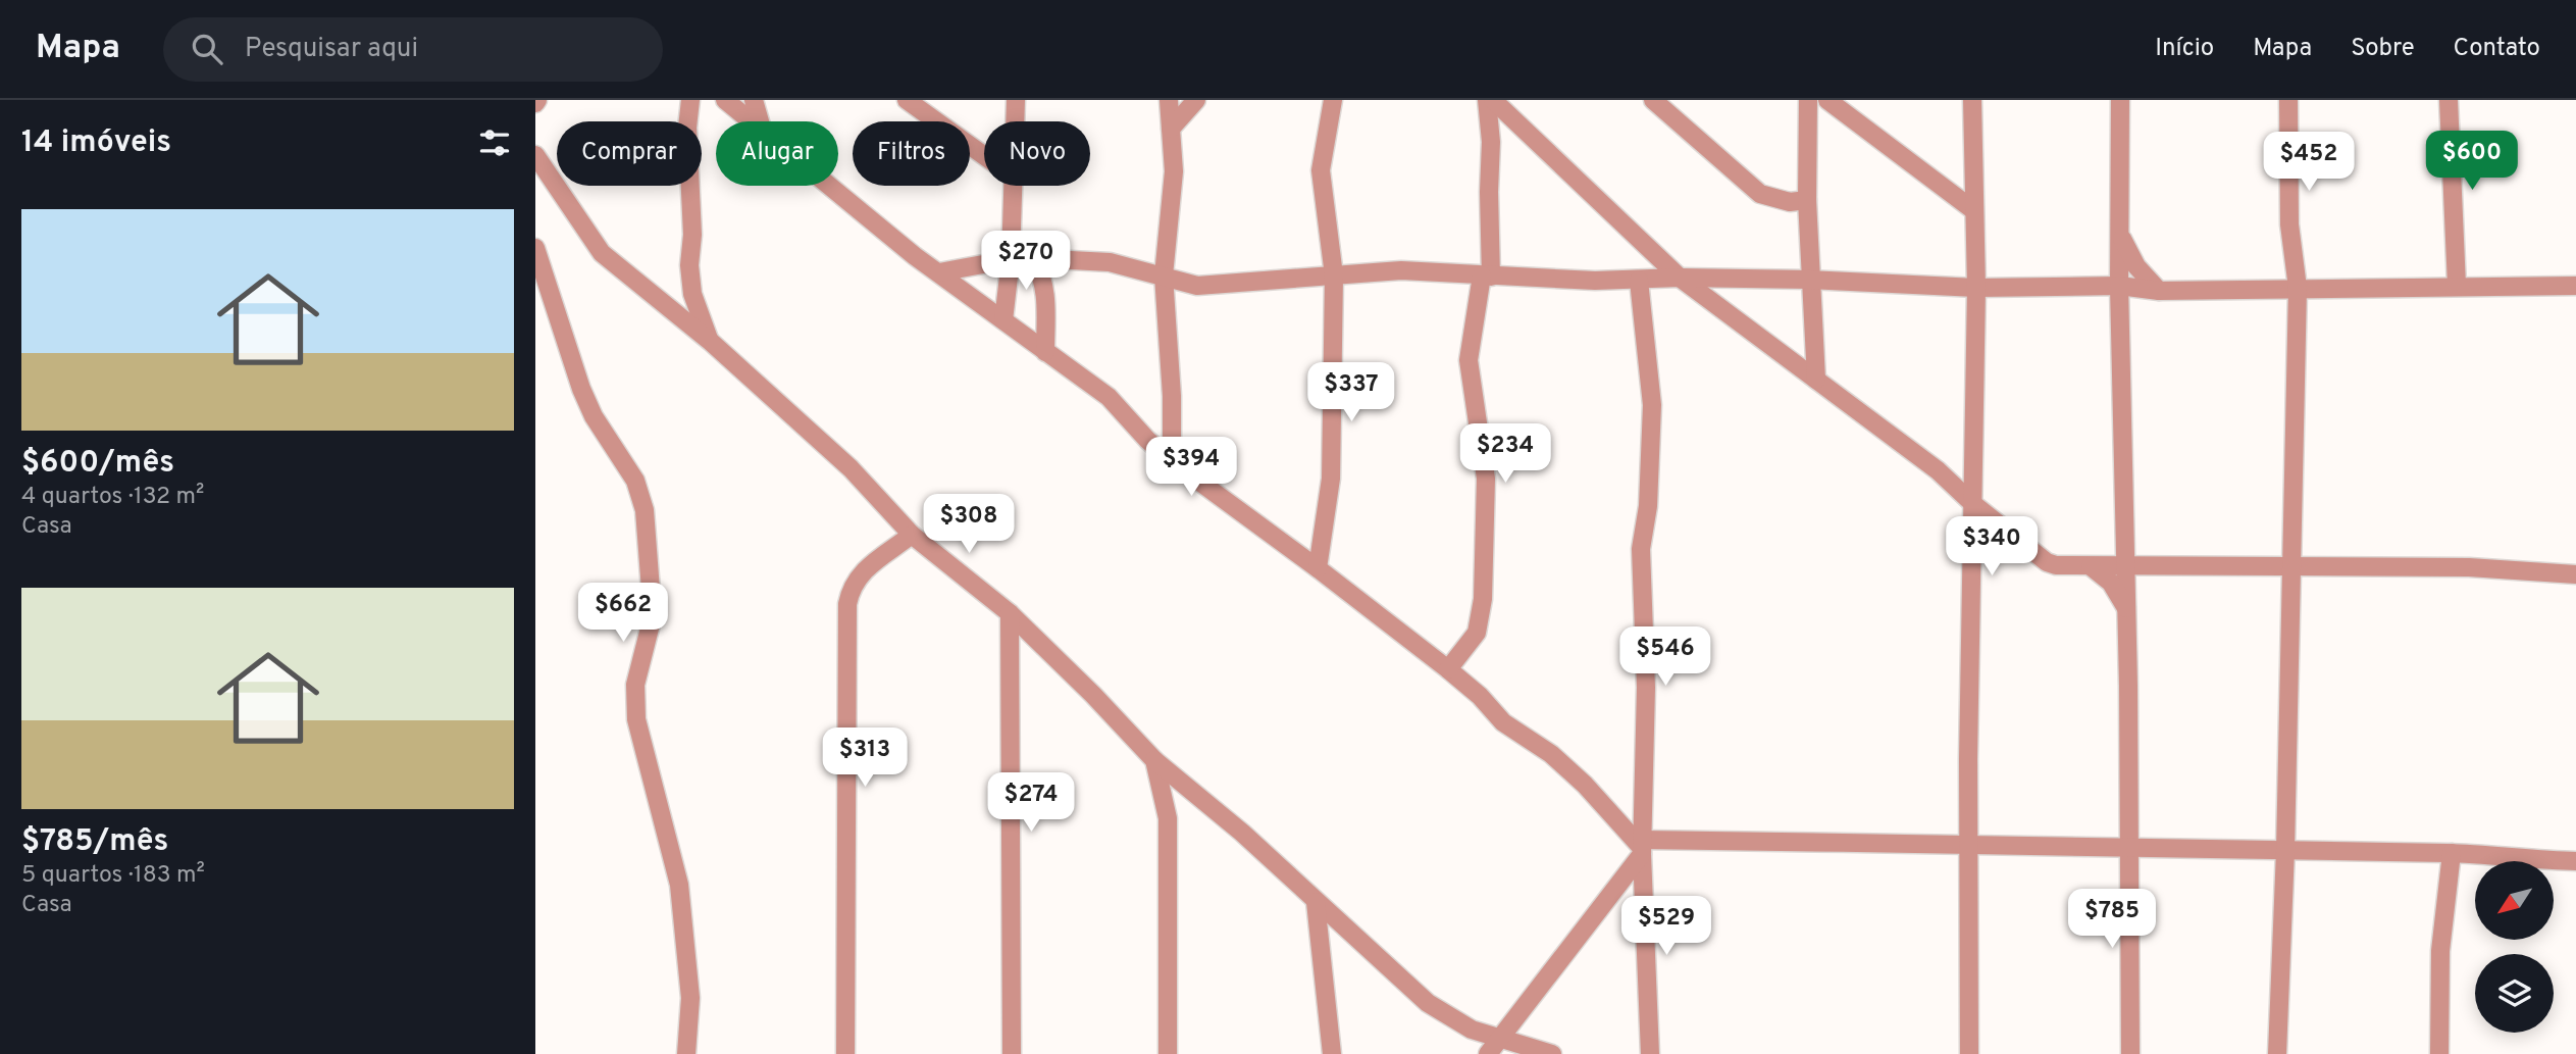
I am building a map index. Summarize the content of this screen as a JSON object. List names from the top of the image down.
{
  "north": "bottom left",
  "page": {
    "header": "Mapa",
    "search": "Pesquisar aqui",
    "nav": [
      "Início",
      "Mapa",
      "Sobre",
      "Contato"
    ],
    "heading": "14 imóveis",
    "chip": [
      "Comprar",
      "Alugar",
      "Filtros",
      "Novo"
    ],
    "price": [
      "$600",
      "$452",
      "$270",
      "$337",
      "$234",
      "$394",
      "$308",
      "$340",
      "$662",
      "$546",
      "$313",
      "$274",
      "$785",
      "$529"
    ],
    "list": [
      {
        "name": "$600/mês",
        "note": "4 quartos · 132 m² · Casa"
      },
      {
        "name": "$785/mês",
        "note": "5 quartos · 183 m² · Casa"
      }
    ]
  }
}
